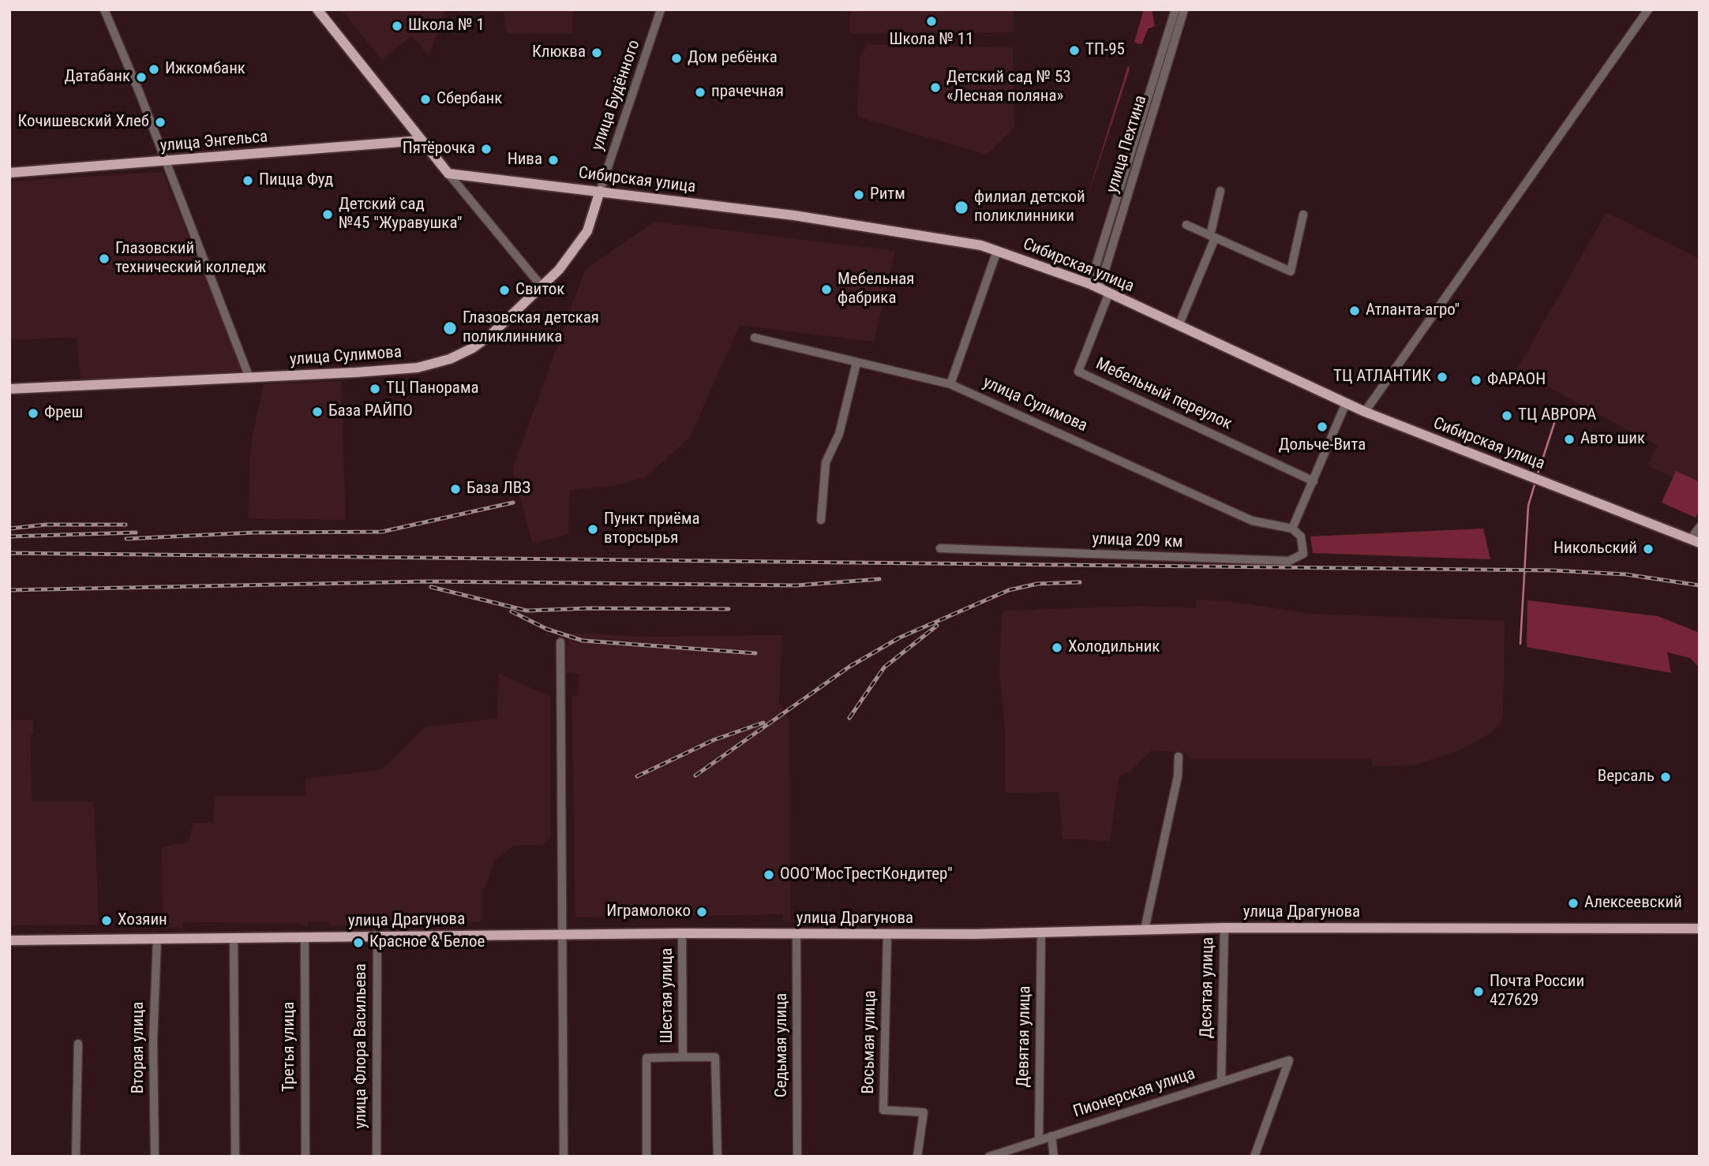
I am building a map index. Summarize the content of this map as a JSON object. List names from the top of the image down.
{
  "streets": {
    "main road": [
      "улица Энгельса",
      "Сибирская улица",
      "улица Сулимова",
      "улица Драгунова"
    ],
    "street": [
      "улица Будённого",
      "улица Пехтина",
      "Мебельный переулок",
      "улица 209 км",
      "Десятая улица",
      "Шестая улица",
      "Девятая улица",
      "Восьмая улица",
      "Седьмая улица",
      "улица Флора Васильева",
      "Третья улица",
      "Вторая улица",
      "Пионерская улица"
    ]
  },
  "crossings": [
    ["улица Будённого", "Сибирская улица"],
    ["улица Будённого", "улица Сулимова"],
    ["улица Пехтина", "Сибирская улица"],
    ["Сибирская улица", "улица Сулимова"],
    ["Сибирская улица", "Мебельный переулок"],
    ["улица Сулимова", "улица 209 км"],
    ["улица Драгунова", "Десятая улица"],
    ["улица Драгунова", "Шестая улица"],
    ["улица Драгунова", "Девятая улица"],
    ["улица Драгунова", "Восьмая улица"],
    ["улица Драгунова", "Седьмая улица"],
    ["улица Драгунова", "улица Флора Васильева"],
    ["улица Драгунова", "Третья улица"],
    ["улица Драгунова", "Вторая улица"],
    ["Десятая улица", "Пионерская улица"],
    ["Девятая улица", "Пионерская улица"]
  ],
  "places": [
    "Школа № 11",
    "Школа № 1",
    "ТП-95",
    "Клюква",
    "Дом ребёнка",
    "Ижкомбанк",
    "Датабанк",
    "Детский сад № 53 «Лесная поляна»",
    "прачечная",
    "Сбербанк",
    "Кочишевский Хлеб",
    "Пятёрочка",
    "Нива",
    "Пицца Фуд",
    "Ритм",
    "филиал детской поликлинники",
    "Детский сад №45 \"Журавушка\"",
    "Глазовский технический колледж",
    "Мебельная фабрика",
    "Свиток",
    "Атланта-агро\"",
    "Глазовская детская поликлинника",
    "ТЦ АТЛАНТИК",
    "ФАРАОН",
    "ТЦ Панорама",
    "База РАЙПО",
    "Фреш",
    "ТЦ АВРОРА",
    "Дольче-Вита",
    "Авто шик",
    "База ЛВЗ",
    "Пункт приёма вторсырья",
    "Никольский",
    "Холодильник",
    "Версаль",
    "ООО\"МосТрестКондитер\"",
    "Алексеевский",
    "Играмолоко",
    "Хозяин",
    "Красное & Белое",
    "Почта России 427629"
  ]
}
